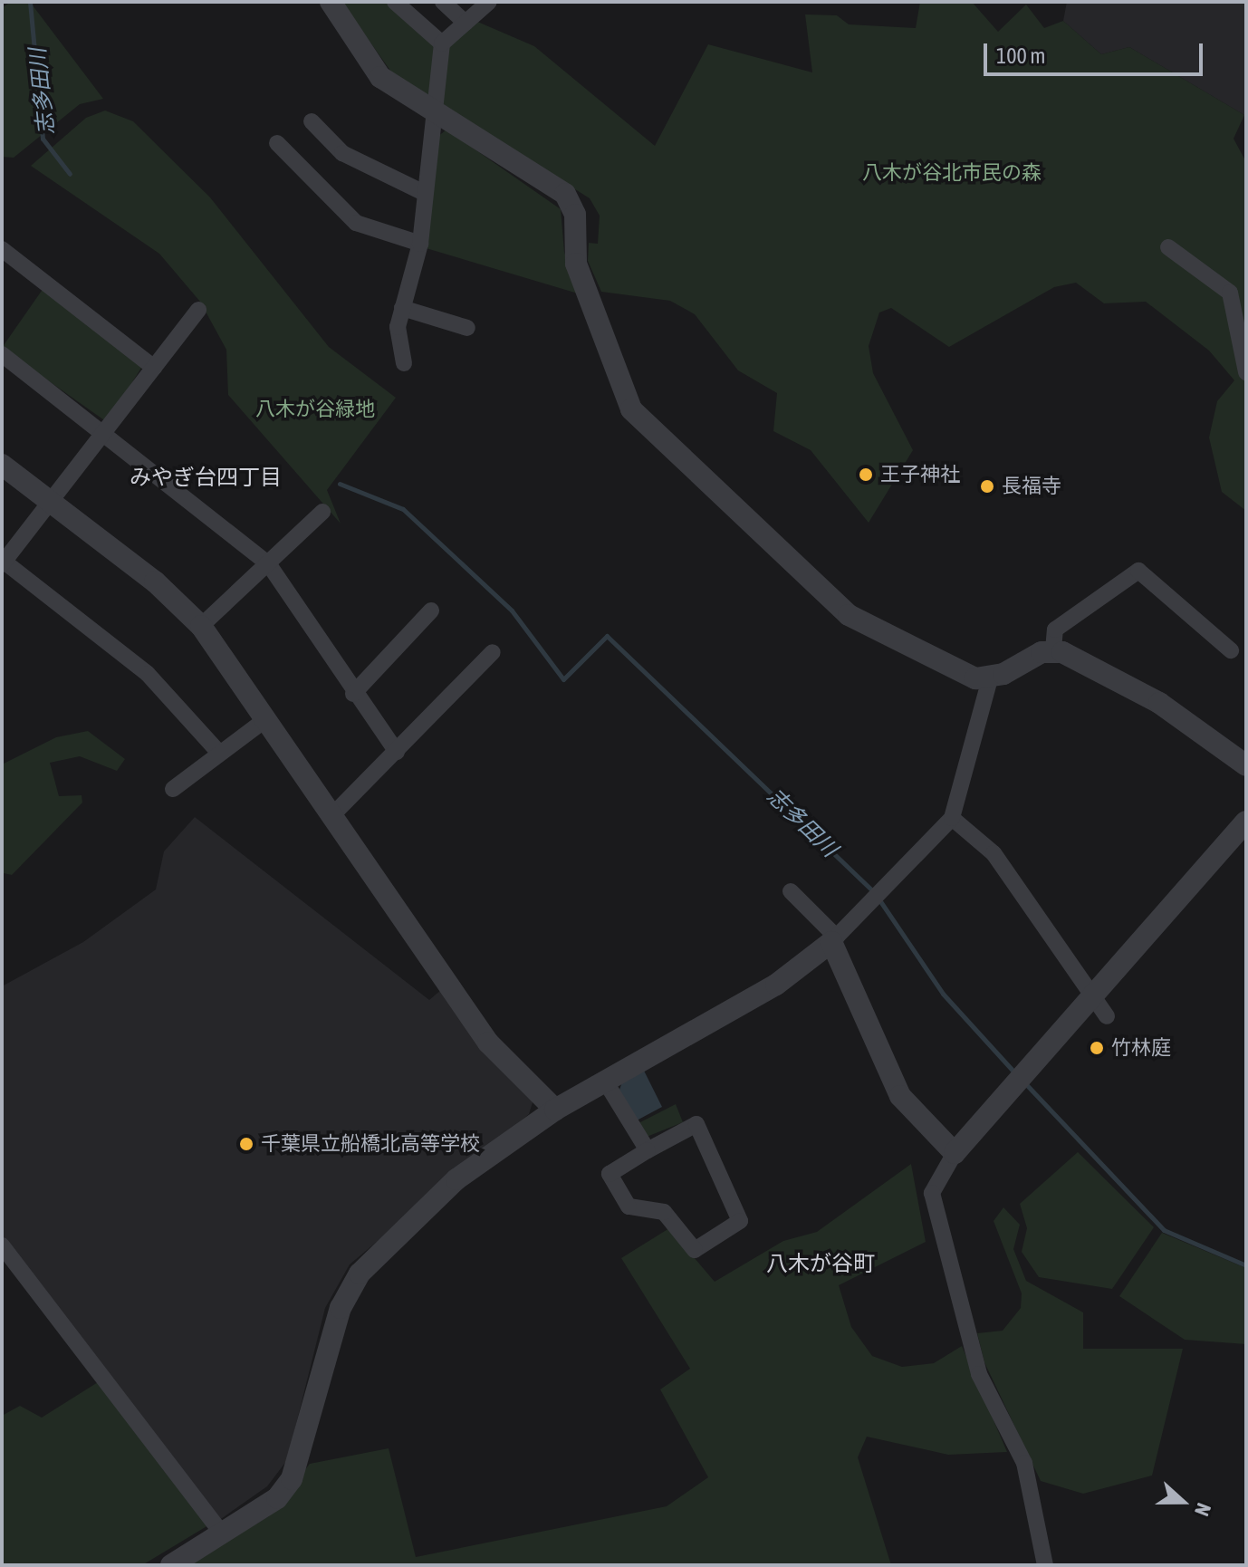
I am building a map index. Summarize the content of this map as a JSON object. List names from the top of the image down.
{
  "districts": ["みやぎ台四丁目", "八木が谷町"],
  "water": ["志多田川"],
  "parks": ["八木が谷北市民の森", "八木が谷緑地"],
  "places": [
    "王子神社",
    "長福寺",
    "竹林庭",
    "千葉県立船橋北高等学校"
  ],
  "scale_bar": "100 m",
  "north": "right"
}
